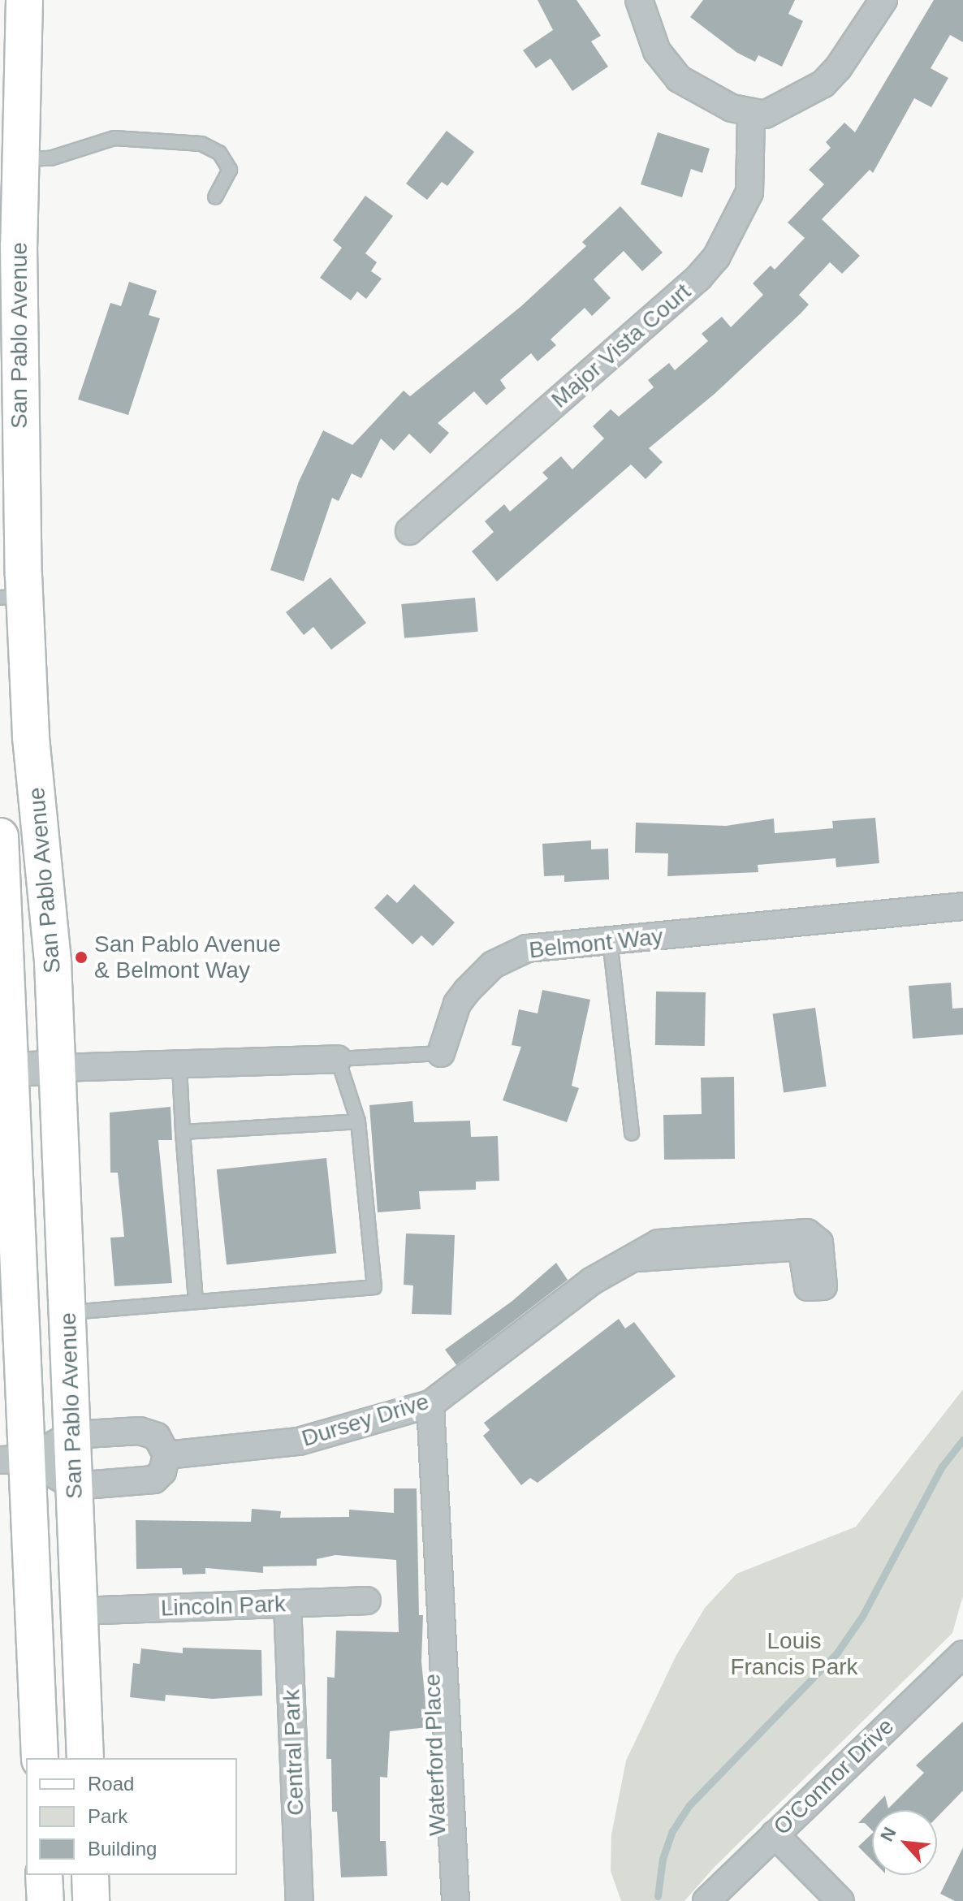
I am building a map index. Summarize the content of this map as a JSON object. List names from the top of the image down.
{
  "streets": {
    "main road": ["San Pablo Avenue"],
    "street": [
      "Major Vista Court",
      "Belmont Way",
      "Dursey Drive",
      "Lincoln Park",
      "Central Park",
      "Waterford Place",
      "O'Connor Drive"
    ]
  },
  "crossings": [
    ["San Pablo Avenue", "Belmont Way"],
    ["San Pablo Avenue", "Lincoln Park"],
    ["Dursey Drive", "Waterford Place"],
    ["Lincoln Park", "Central Park"]
  ],
  "parks": ["Louis Francis Park"],
  "places": ["San Pablo Avenue & Belmont Way"],
  "legend": ["Road", "Park", "Building"],
  "north": "top left"
}
